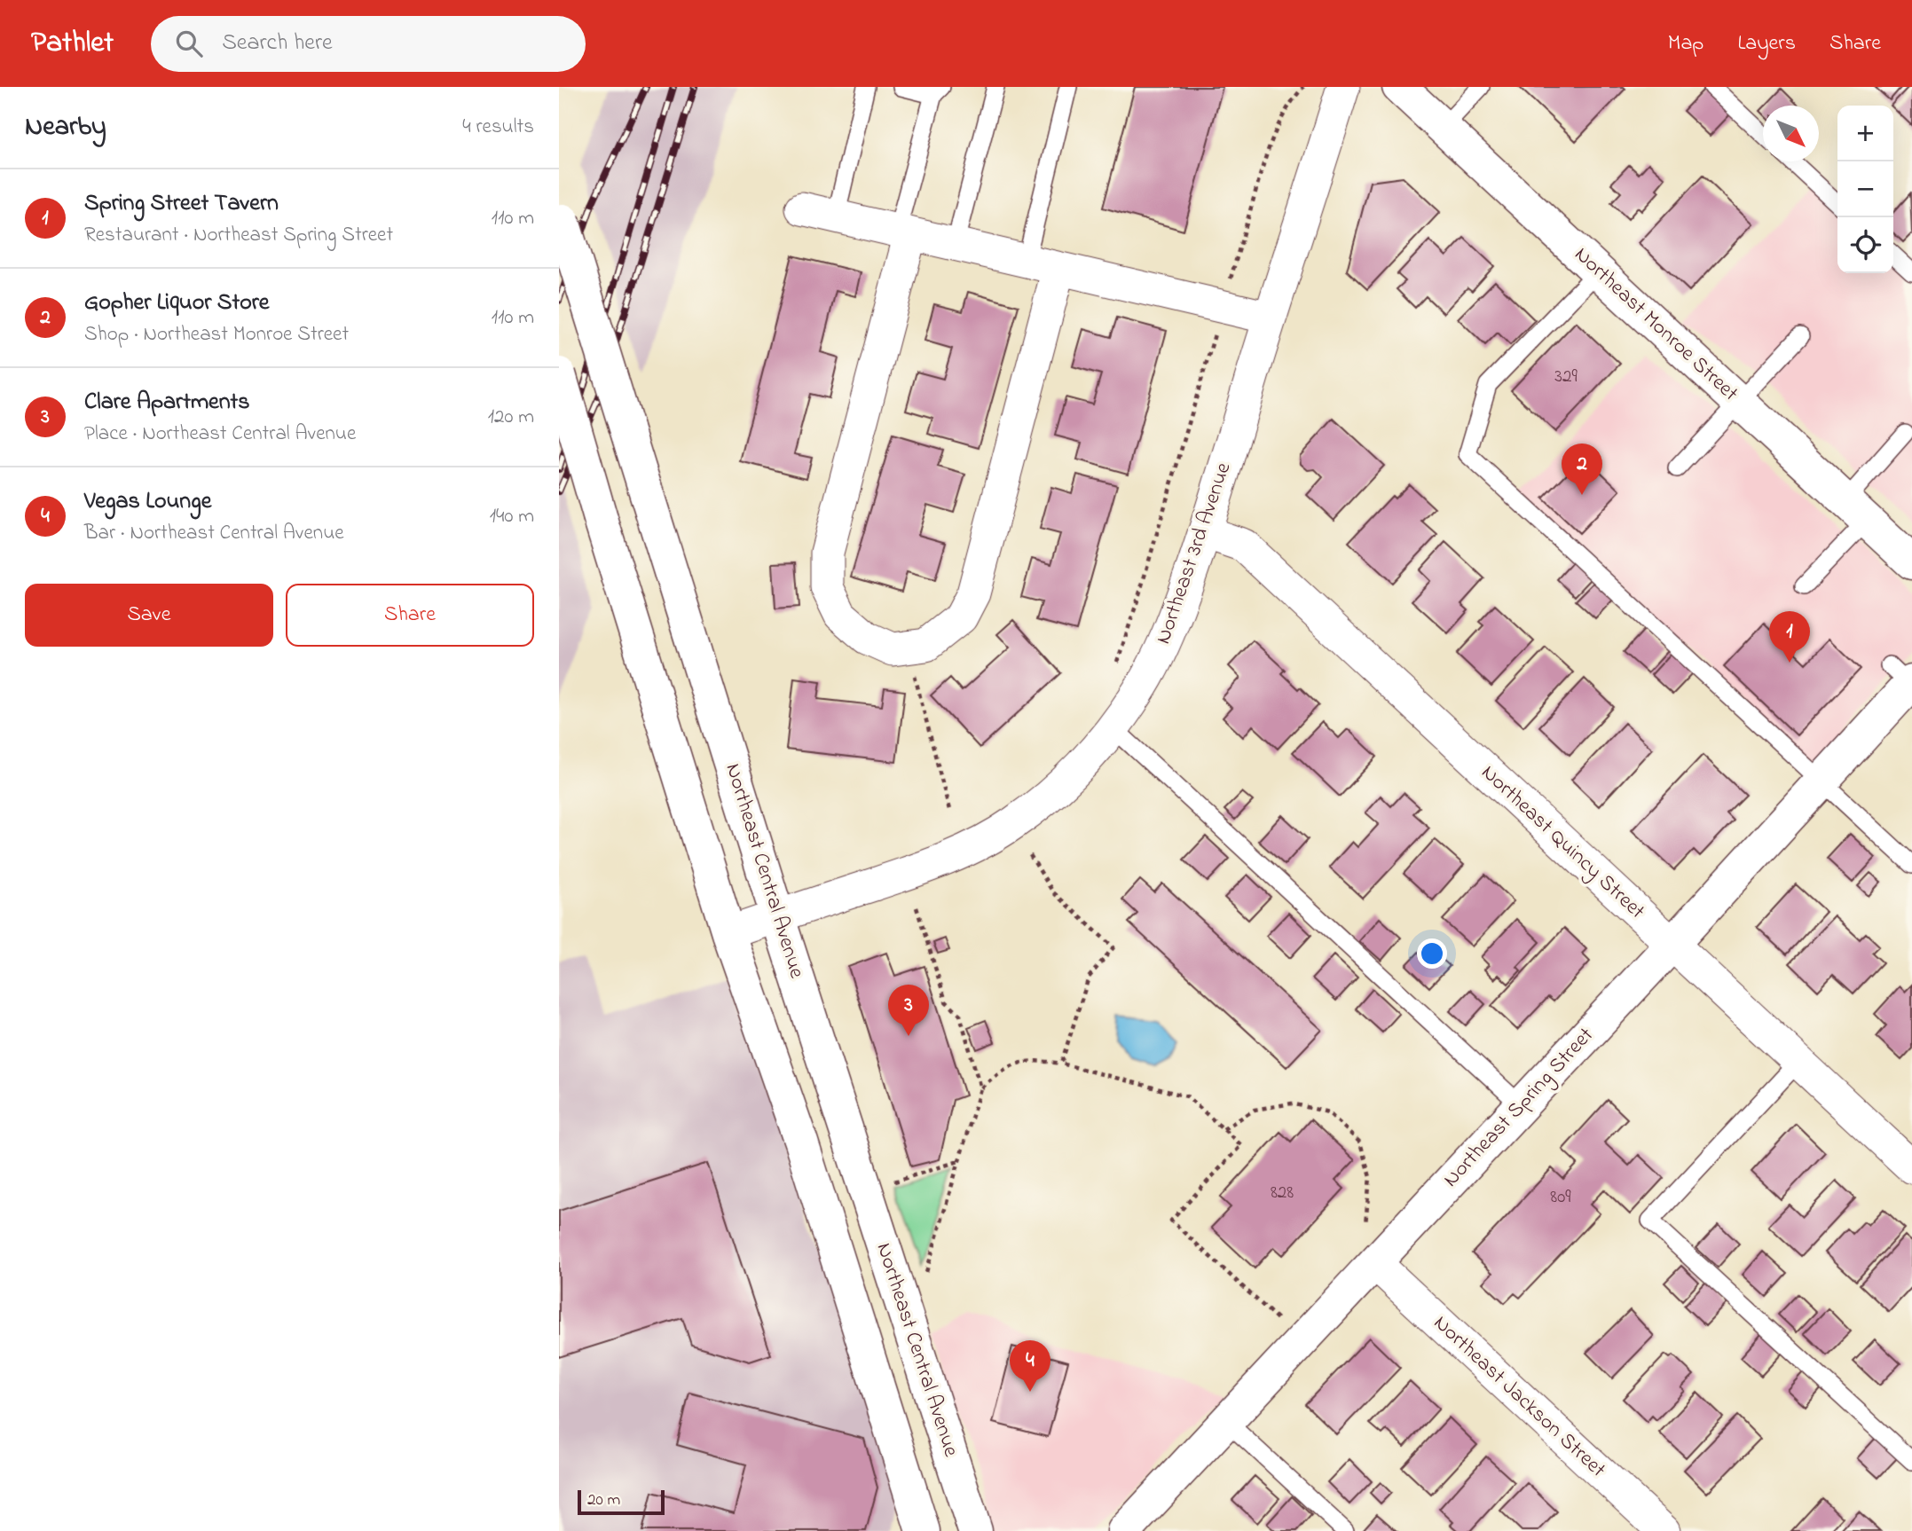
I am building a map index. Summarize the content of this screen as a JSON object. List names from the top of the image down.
{
  "streets": {
    "main road": ["Northeast Monroe Street", "Northeast Central Avenue", "Northeast Spring Street"],
    "street": ["Northeast 3rd Avenue", "Northeast Quincy Street", "Northeast Jackson Street"]
  },
  "crossings": [
    ["Northeast 3rd Avenue", "Northeast Quincy Street"],
    ["Northeast 3rd Avenue", "Northeast Central Avenue"],
    ["Northeast Quincy Street", "Northeast Spring Street"],
    ["Northeast Spring Street", "Northeast Jackson Street"]
  ],
  "house_numbers": ["329", "828", "809"],
  "scale_bar": "20 m",
  "north": "bottom right",
  "page": {
    "header": "Pathlet",
    "search": "Search here",
    "nav": ["Map", "Layers", "Share"],
    "heading": ["Nearby", "4 results"],
    "map_buttons": ["+", "−"],
    "list": [
      {
        "mark": "1",
        "name": "Spring Street Tavern",
        "note": "Restaurant · Northeast Spring Street",
        "value": "110 m"
      },
      {
        "mark": "2",
        "name": "Gopher Liquor Store",
        "note": "Shop · Northeast Monroe Street",
        "value": "110 m"
      },
      {
        "mark": "3",
        "name": "Clare Apartments",
        "note": "Place · Northeast Central Avenue",
        "value": "120 m"
      },
      {
        "mark": "4",
        "name": "Vegas Lounge",
        "note": "Bar · Northeast Central Avenue",
        "value": "140 m"
      }
    ],
    "pins": [
      "2",
      "1",
      "3",
      "4"
    ],
    "buttons": ["Save", "Share"],
    "scale": "20 m"
  }
}
